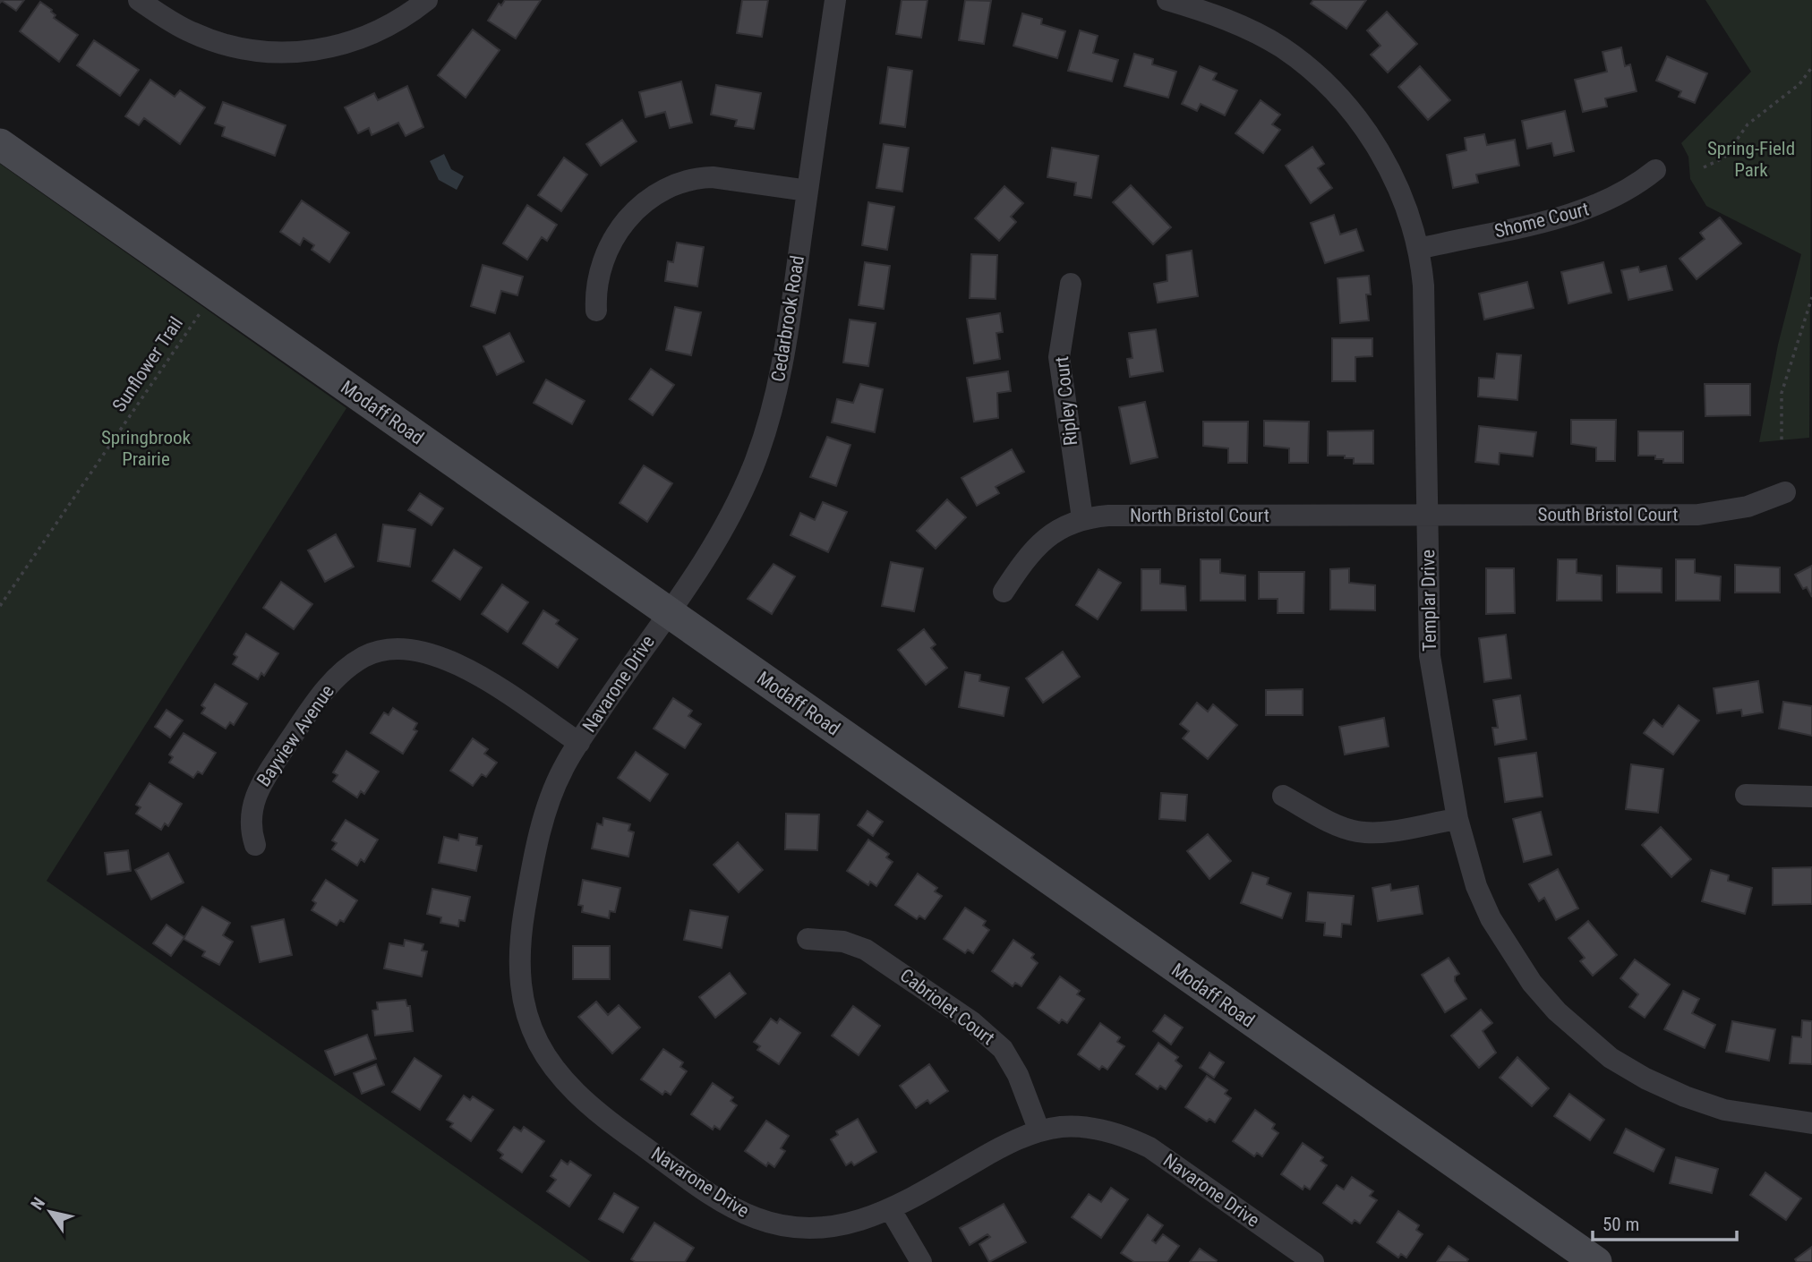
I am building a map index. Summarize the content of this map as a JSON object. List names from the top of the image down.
{
  "streets": {
    "street": [
      "Shome Court",
      "Cedarbrook Road",
      "Ripley Court",
      "Modaff Road",
      "South Bristol Court",
      "North Bristol Court",
      "Templar Drive",
      "Navarone Drive",
      "Bayview Avenue",
      "Cabriolet Court"
    ],
    "path": ["Sunflower Trail"]
  },
  "crossings": [
    ["Shome Court", "Templar Drive"],
    ["Cedarbrook Road", "Modaff Road"],
    ["Cedarbrook Road", "Navarone Drive"],
    ["Sunflower Trail", "Modaff Road"],
    ["Ripley Court", "North Bristol Court"],
    ["Modaff Road", "Navarone Drive"],
    ["South Bristol Court", "North Bristol Court"],
    ["South Bristol Court", "Templar Drive"],
    ["North Bristol Court", "Templar Drive"],
    ["Navarone Drive", "Bayview Avenue"],
    ["Navarone Drive", "Cabriolet Court"]
  ],
  "parks": ["Spring-Field Park", "Springbrook Prairie"],
  "scale_bar": "50 m",
  "north": "top left"
}
